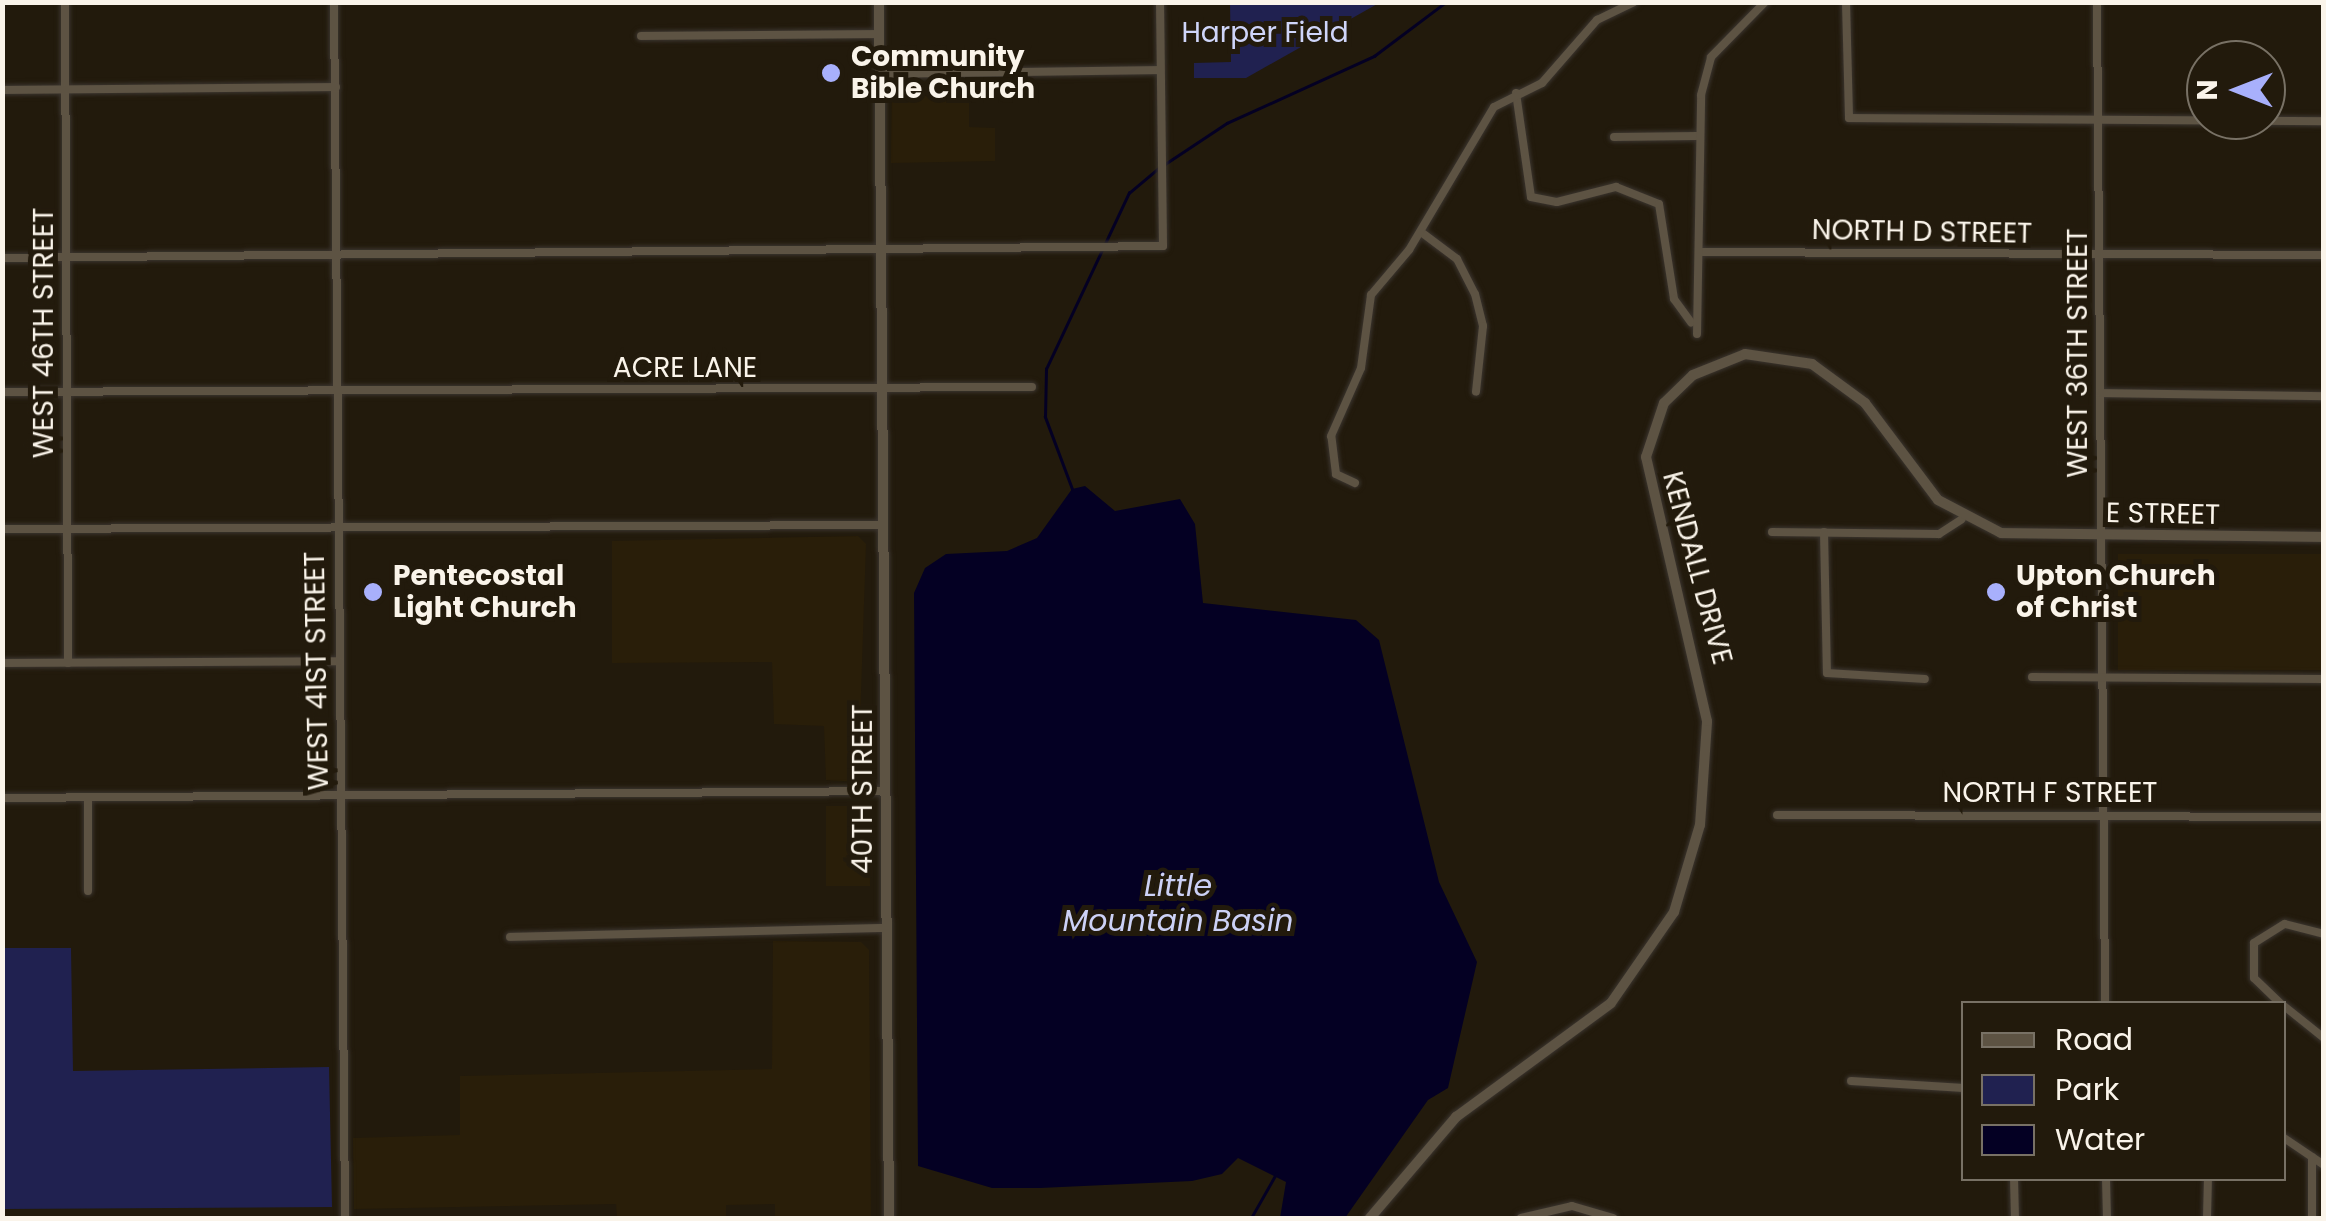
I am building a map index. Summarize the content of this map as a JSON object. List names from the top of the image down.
{
  "streets": {
    "main road": ["E STREET", "KENDALL DRIVE", "40TH STREET"],
    "street": [
      "NORTH D STREET",
      "WEST 46TH STREET",
      "WEST 36TH STREET",
      "ACRE LANE",
      "WEST 41ST STREET",
      "NORTH F STREET"
    ]
  },
  "crossings": [
    ["NORTH D STREET", "WEST 36TH STREET"],
    ["WEST 46TH STREET", "ACRE LANE"],
    ["WEST 36TH STREET", "E STREET"],
    ["WEST 36TH STREET", "NORTH F STREET"],
    ["ACRE LANE", "WEST 41ST STREET"],
    ["ACRE LANE", "40TH STREET"],
    ["E STREET", "KENDALL DRIVE"]
  ],
  "water": ["Little Mountain Basin"],
  "parks": ["Harper Field"],
  "places": ["Community Bible Church", "Pentecostal Light Church", "Upton Church of Christ"],
  "legend": ["Road", "Park", "Water"],
  "north": "left"
}
